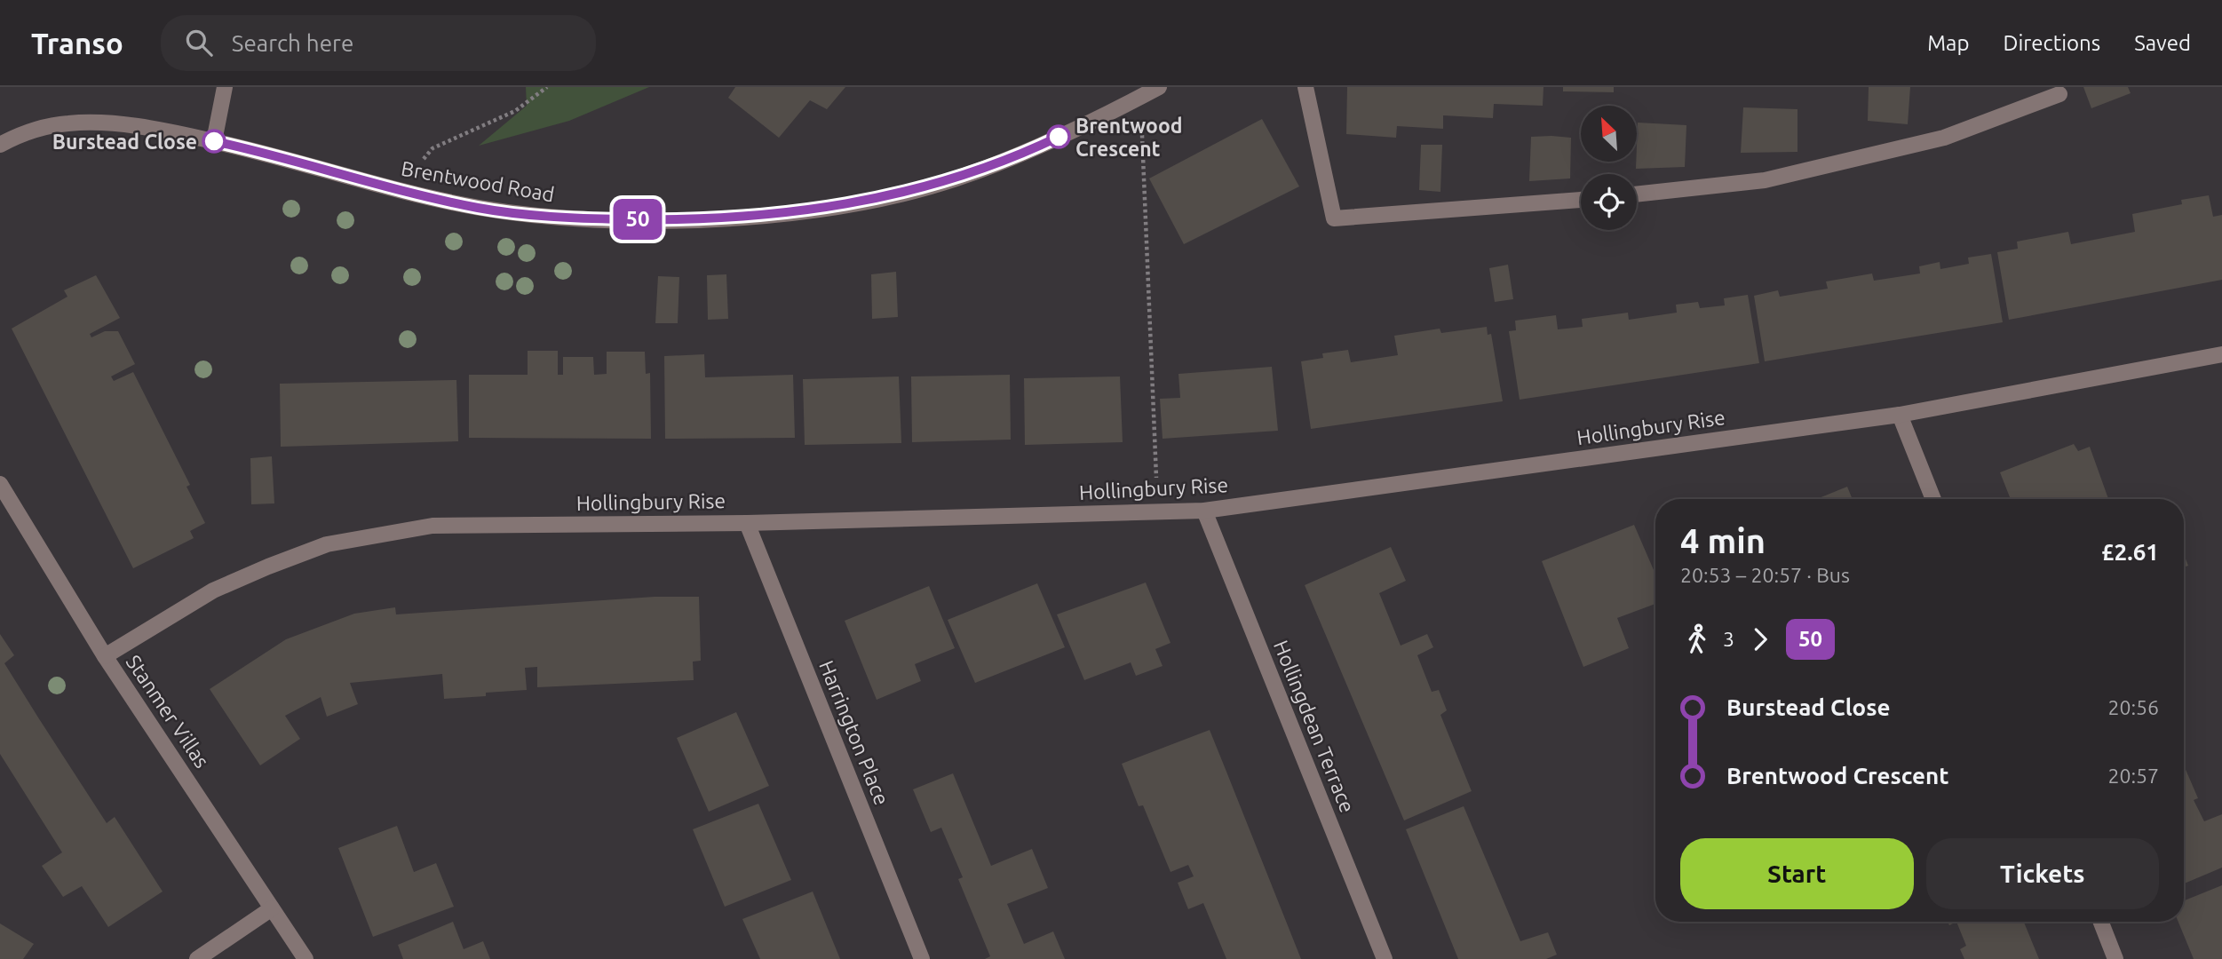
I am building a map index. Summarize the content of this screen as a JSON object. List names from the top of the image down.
{
  "streets": {
    "street": [
      "Brentwood Road",
      "Hollingbury Rise",
      "Stanmer Villas",
      "Hollingdean Terrace",
      "Harrington Place"
    ]
  },
  "crossings": [
    ["Hollingbury Rise", "Stanmer Villas"],
    ["Hollingbury Rise", "Hollingdean Terrace"],
    ["Hollingbury Rise", "Harrington Place"]
  ],
  "places": ["Brentwood Crescent", "Burstead Close"],
  "lines": ["bus line 50"],
  "north": "top left",
  "page": {
    "header": "Transo",
    "search": "Search here",
    "nav": ["Map", "Directions", "Saved"],
    "on_map": "50",
    "heading": ["4 min", "20:53 – 20:57 · Bus", "£2.61"],
    "legs": ["3", "50"],
    "list": [
      {
        "name": "Burstead Close",
        "value": "20:56"
      },
      {
        "name": "Brentwood Crescent",
        "value": "20:57"
      }
    ],
    "buttons": ["Start", "Tickets"]
  }
}
